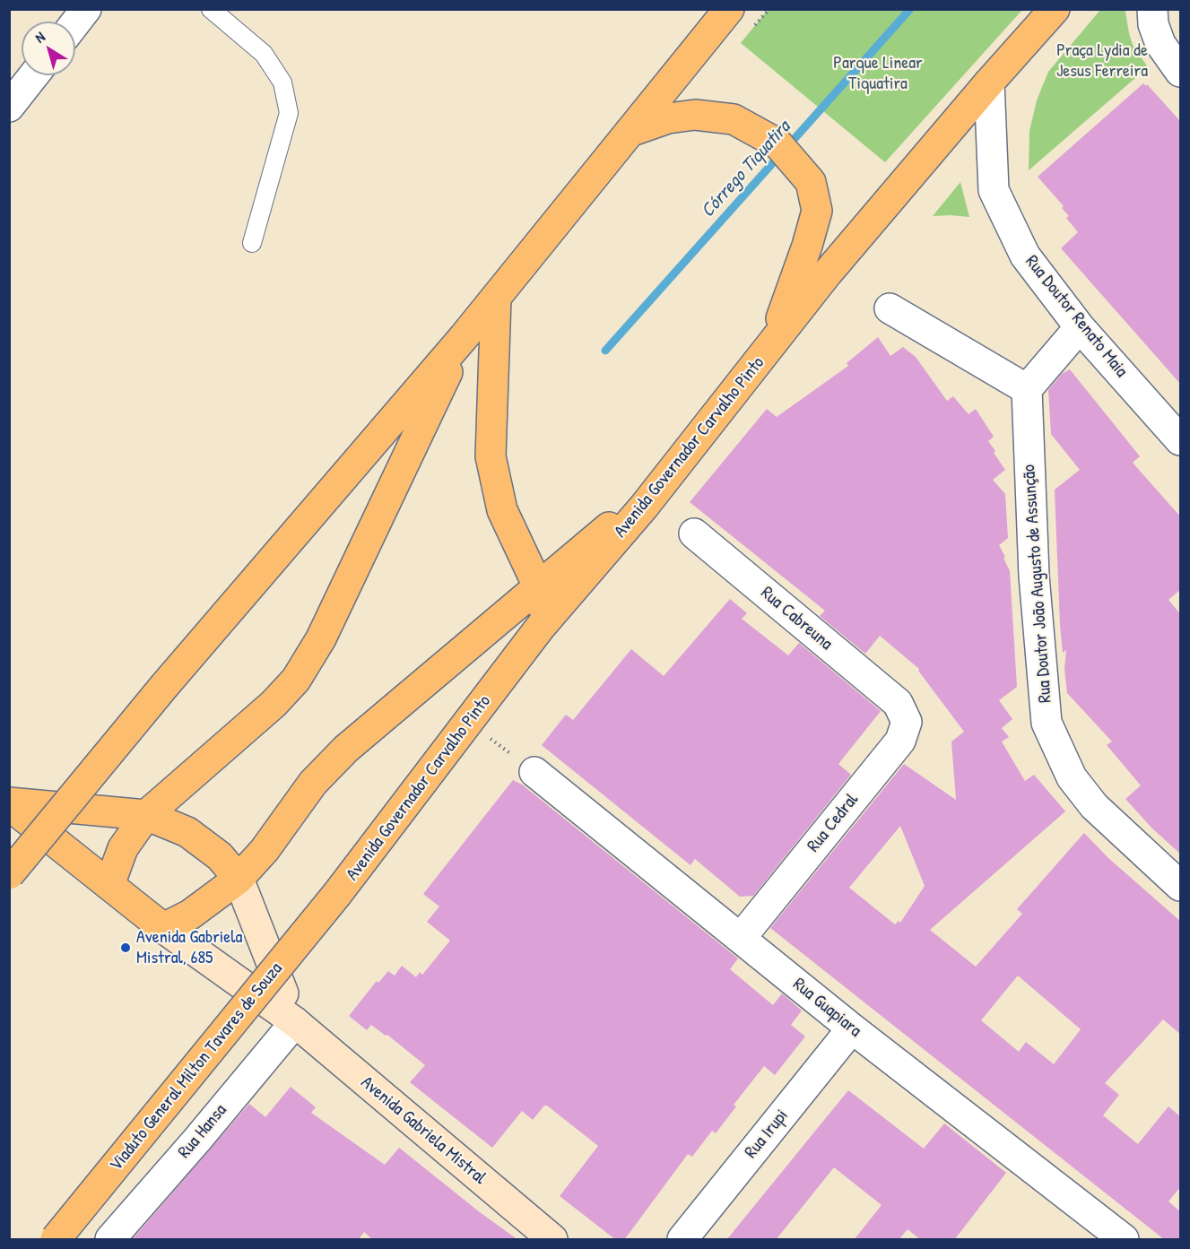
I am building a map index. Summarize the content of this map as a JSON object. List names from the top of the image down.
{
  "streets": {
    "main road": ["Avenida Governador Carvalho Pinto", "Viaduto General Milton Tavares de Souza", "Avenida Gabriela Mistral"],
    "street": [
      "Rua Doutor Renato Maia",
      "Rua Doutor João Augusto de Assunção",
      "Rua Cabreuna",
      "Rua Cedral",
      "Rua Guapiara",
      "Rua Hansa",
      "Rua Irupi"
    ]
  },
  "crossings": [
    ["Rua Doutor Renato Maia", "Avenida Governador Carvalho Pinto"],
    ["Avenida Governador Carvalho Pinto", "Viaduto General Milton Tavares de Souza"],
    ["Rua Cabreuna", "Rua Cedral"],
    ["Rua Cedral", "Rua Guapiara"],
    ["Rua Guapiara", "Rua Irupi"],
    ["Avenida Gabriela Mistral", "Rua Hansa"]
  ],
  "water": ["Córrego Tiquatira"],
  "parks": ["Praça Lydia de Jesus Ferreira", "Parque Linear Tiquatira"],
  "places": ["Avenida Gabriela Mistral, 685"],
  "north": "top left"
}
